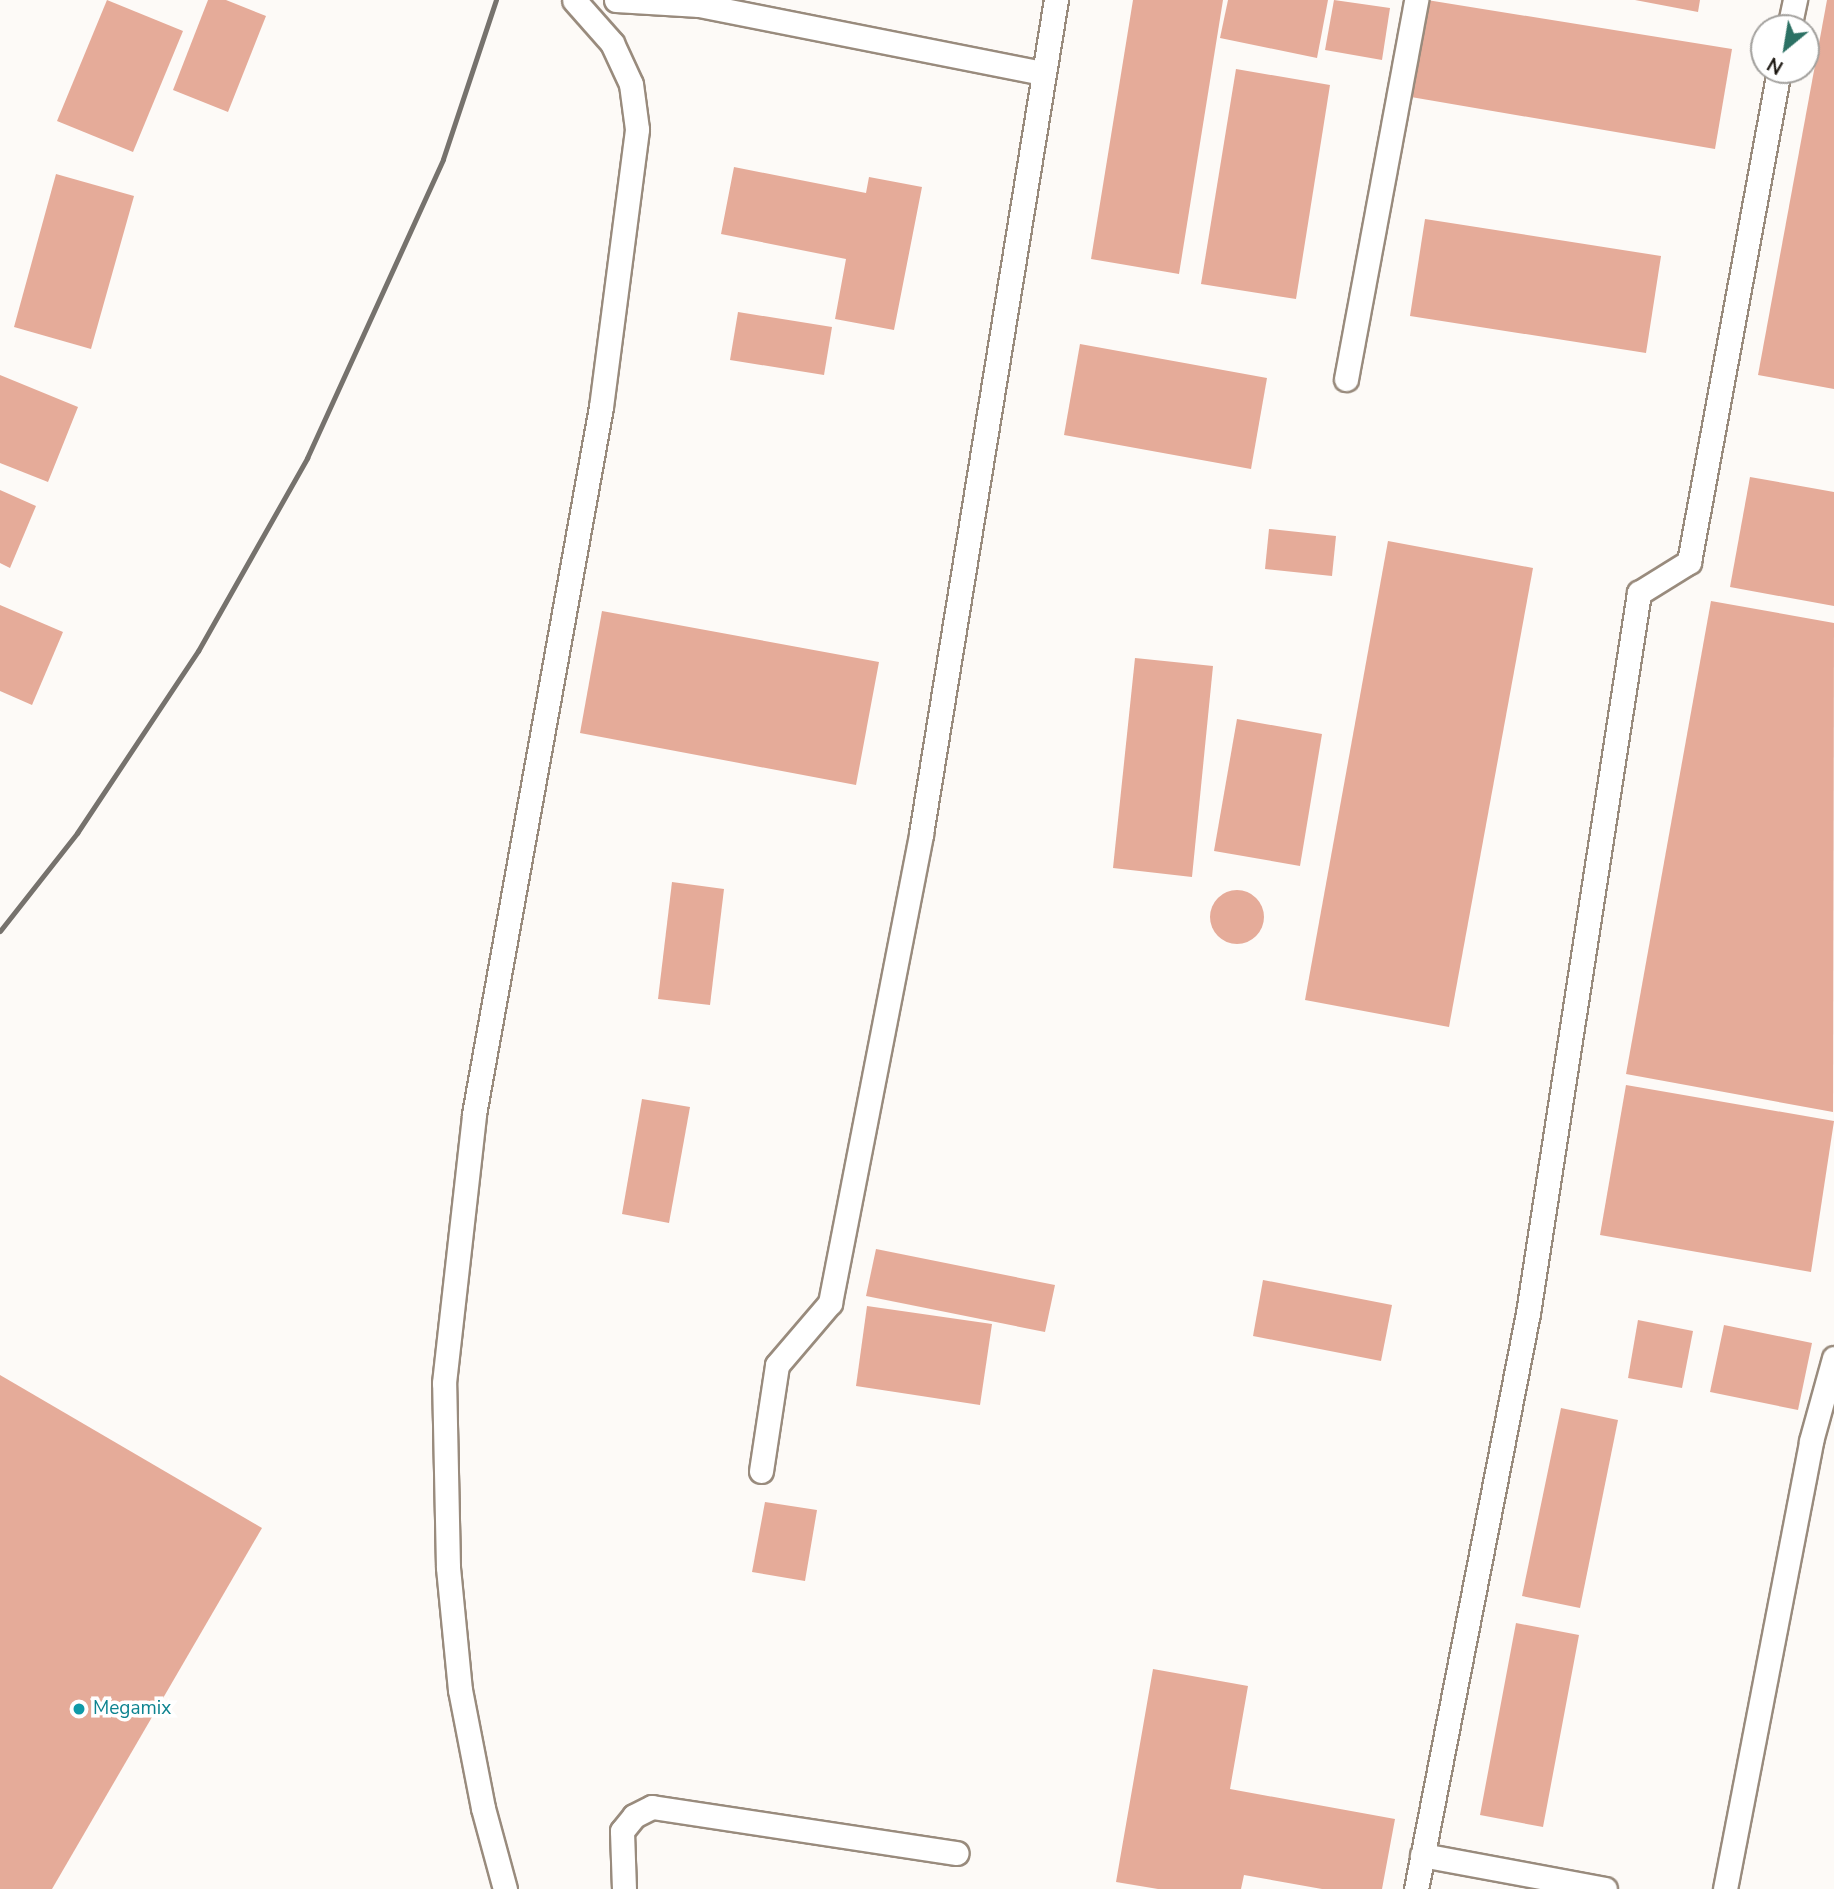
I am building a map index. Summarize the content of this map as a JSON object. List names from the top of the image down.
{
  "places": ["Megamix"],
  "north": "bottom left"
}
